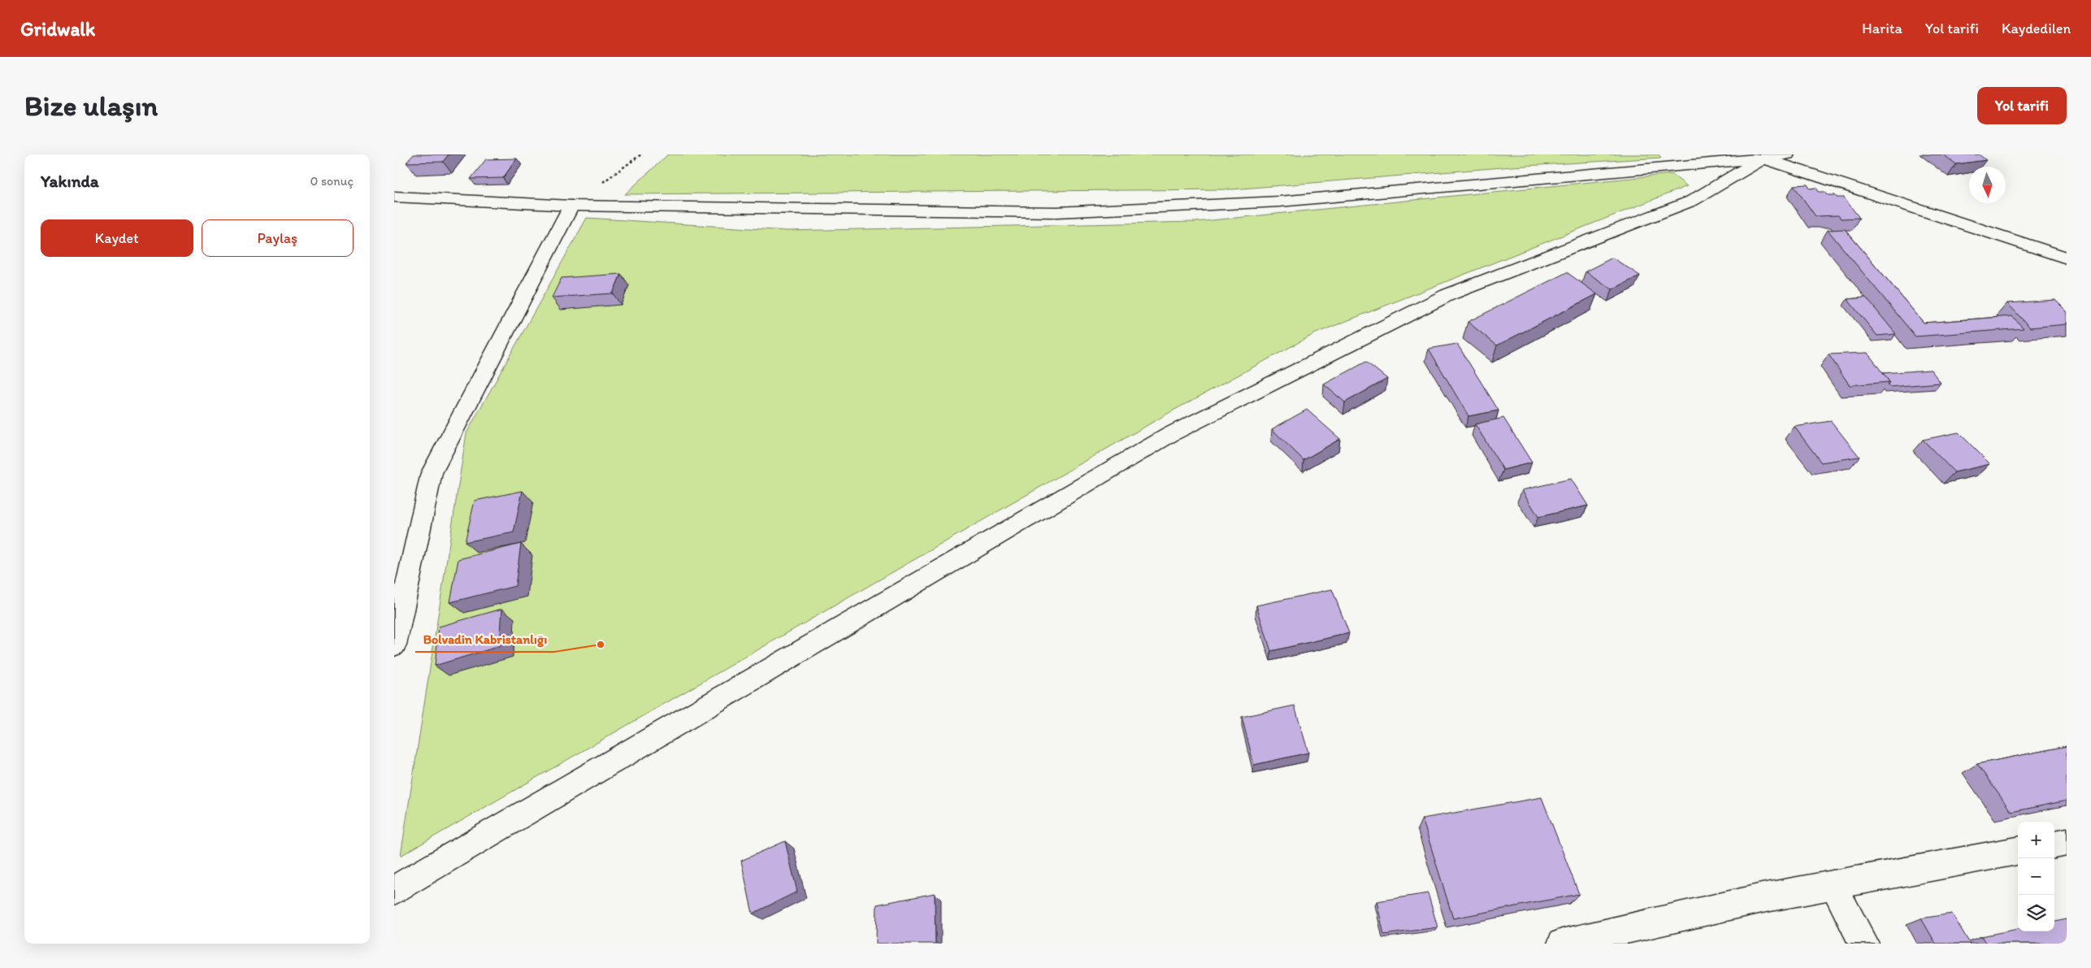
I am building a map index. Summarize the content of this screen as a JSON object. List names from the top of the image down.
{
  "places": ["Bolvadin Kabristanlığı"],
  "north": "bottom",
  "page": {
    "header": "Gridwalk",
    "nav": ["Harita", "Yol tarifi", "Kaydedilen"],
    "buttons": [
      "Yol tarifi",
      ["Kaydet", "Paylaş"]
    ],
    "title": "Bize ulaşın",
    "heading": ["Yakında", "0 sonuç"],
    "map_buttons": ["+", "−"]
  }
}
